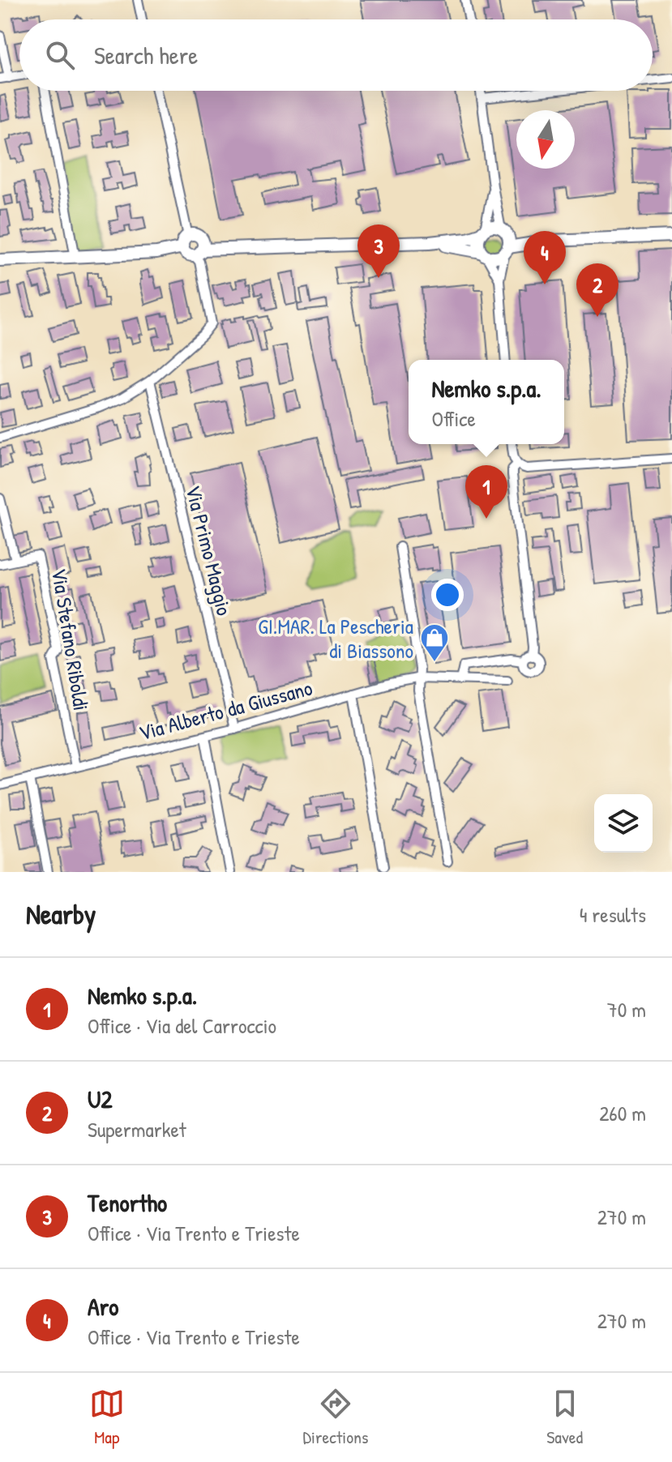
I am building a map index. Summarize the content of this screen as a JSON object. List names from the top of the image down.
{
  "streets": {
    "street": ["Via Primo Maggio", "Via Stefano Riboldi", "Via Alberto da Giussano"]
  },
  "crossings": [
    ["Via Primo Maggio", "Via Alberto da Giussano"],
    ["Via Stefano Riboldi", "Via Alberto da Giussano"]
  ],
  "places": {
    "shop": ["GI.MAR. La Pescheria di Biassono"]
  },
  "north": "bottom",
  "page": {
    "search": "Search here",
    "pins": [
      "3",
      "4",
      "2",
      "1"
    ],
    "popup": ["Nemko s.p.a.", "Office"],
    "heading": ["Nearby", "4 results"],
    "list": [
      {
        "mark": "1",
        "name": "Nemko s.p.a.",
        "note": "Office · Via del Carroccio",
        "value": "70 m"
      },
      {
        "mark": "2",
        "name": "U2",
        "note": "Supermarket",
        "value": "260 m"
      },
      {
        "mark": "3",
        "name": "Tenortho",
        "note": "Office · Via Trento e Trieste",
        "value": "270 m"
      },
      {
        "mark": "4",
        "name": "Aro",
        "note": "Office · Via Trento e Trieste",
        "value": "270 m"
      }
    ],
    "nav": ["Map", "Directions", "Saved"]
  }
}
